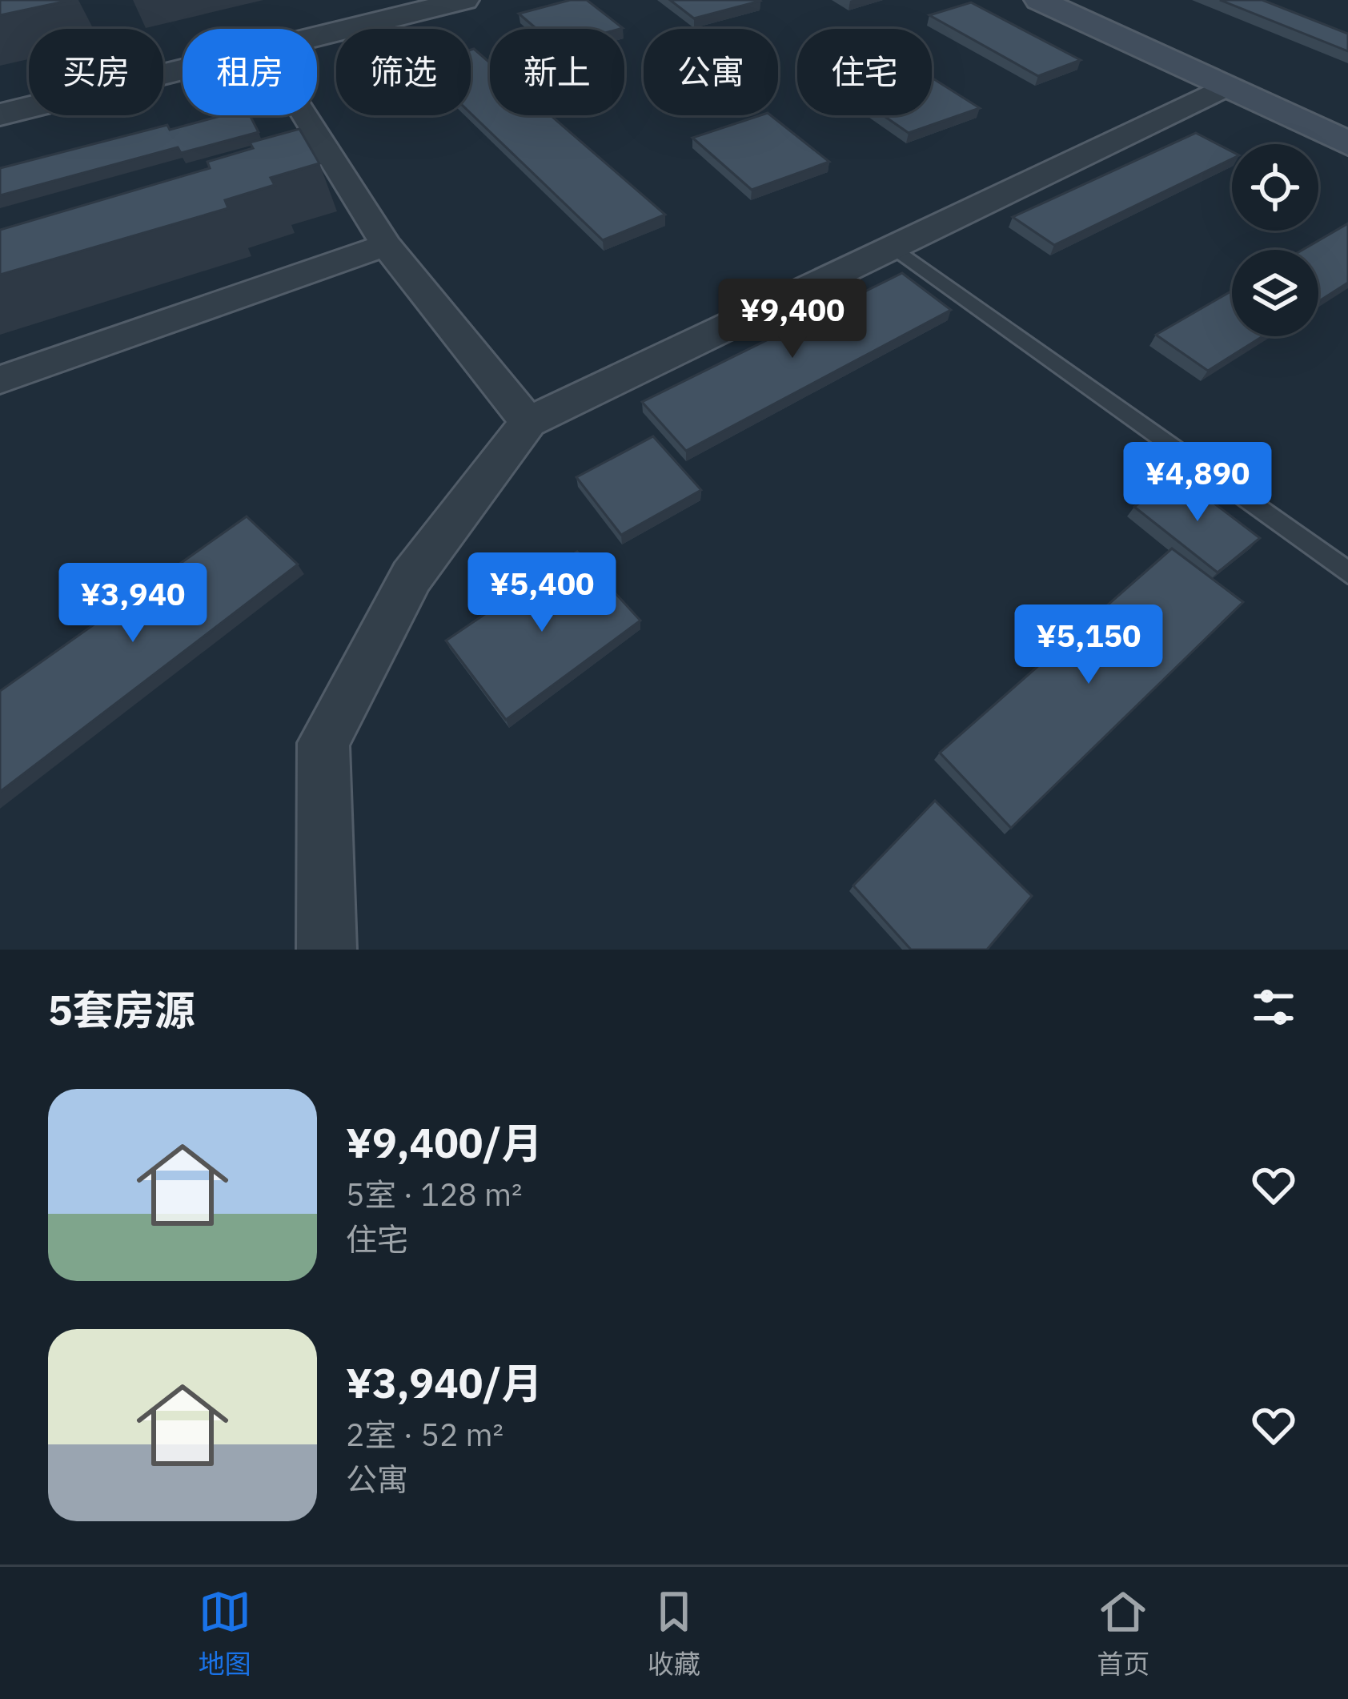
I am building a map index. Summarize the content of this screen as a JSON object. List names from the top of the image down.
{
  "page": {
    "chip": [
      "买房",
      "租房",
      "筛选",
      "新上",
      "公寓",
      "住宅"
    ],
    "price": [
      "¥9,400",
      "¥4,890",
      "¥5,400",
      "¥3,940",
      "¥5,150"
    ],
    "heading": "5套房源",
    "list": [
      {
        "name": "¥9,400/月",
        "note": "5室 · 128 m² · 住宅"
      },
      {
        "name": "¥3,940/月",
        "note": "2室 · 52 m² · 公寓"
      }
    ],
    "tabs": ["地图", "收藏", "首页"]
  }
}
